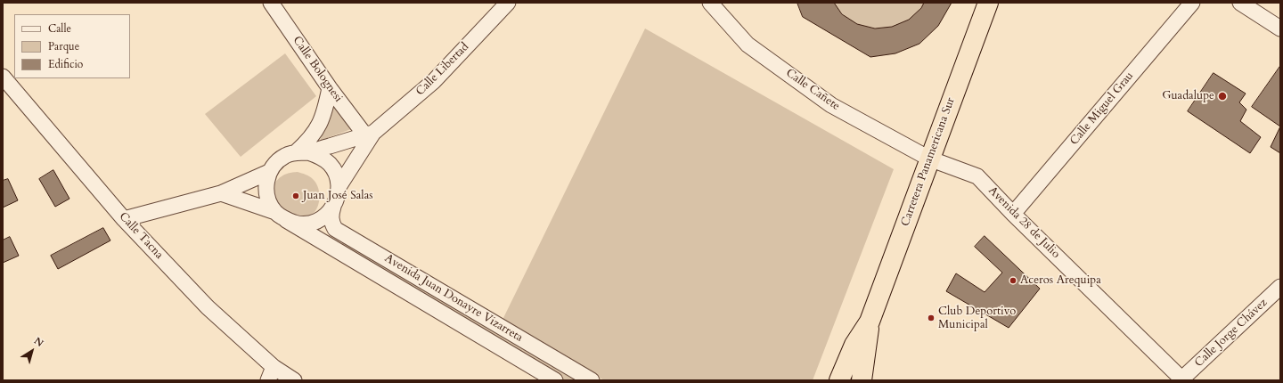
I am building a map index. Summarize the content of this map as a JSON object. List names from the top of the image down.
{
  "streets": {
    "highway": ["Carretera Panamericana Sur"],
    "street": [
      "Calle Bolognesi",
      "Calle Libertad",
      "Calle Cañete",
      "Calle Miguel Grau",
      "Avenida 28 de Julio",
      "Calle Tacna",
      "Avenida Juan Donayre Vizarreta",
      "Calle Jorge Chávez"
    ]
  },
  "crossings": [
    ["Calle Bolognesi", "Calle Libertad"],
    ["Calle Cañete", "Carretera Panamericana Sur"],
    ["Calle Cañete", "Avenida 28 de Julio"],
    ["Calle Miguel Grau", "Avenida 28 de Julio"],
    ["Carretera Panamericana Sur", "Avenida 28 de Julio"],
    ["Avenida 28 de Julio", "Calle Jorge Chávez"]
  ],
  "places": [
    "Guadalupe",
    "Juan José Salas",
    "Aceros Arequipa",
    "Club Deportivo Municipal"
  ],
  "legend": ["Calle", "Parque", "Edificio"],
  "north": "top right"
}
